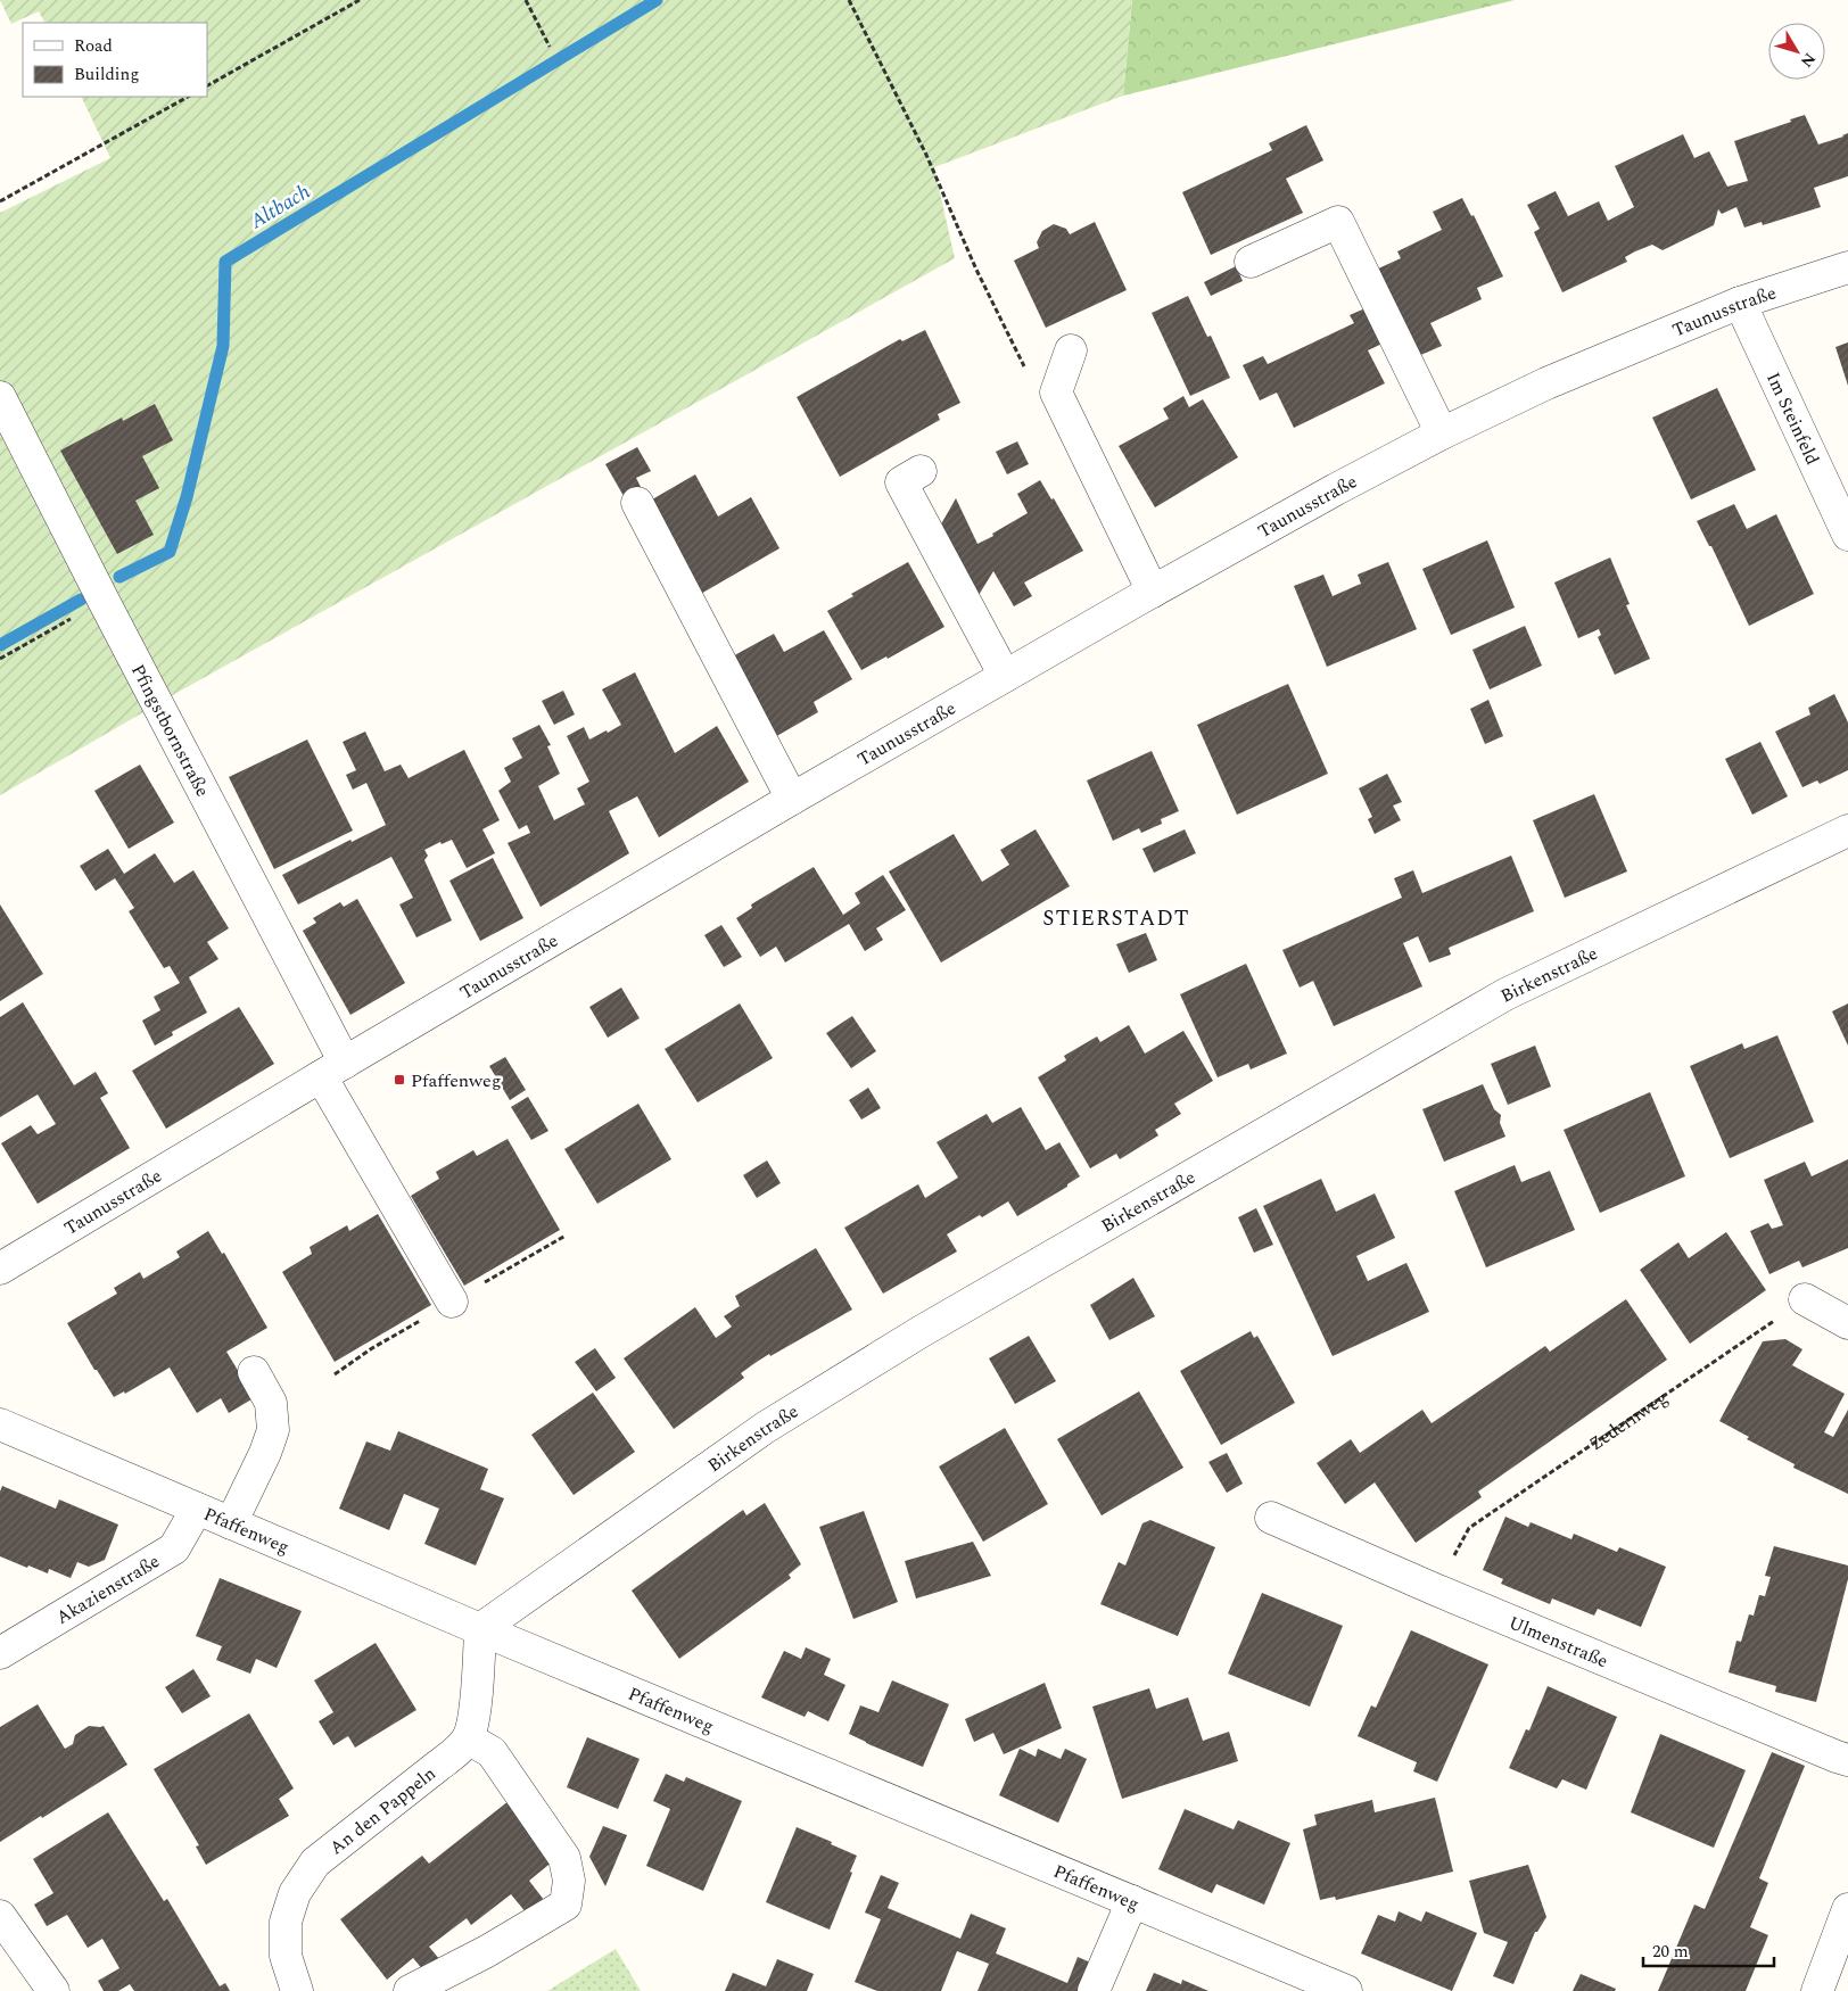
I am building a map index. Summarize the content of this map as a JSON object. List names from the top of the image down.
{
  "streets": {
    "street": [
      "Taunusstraße",
      "Im Steinfeld",
      "Pfingstbornstraße",
      "Birkenstraße",
      "Pfaffenweg",
      "Akazienstraße",
      "Ulmenstraße",
      "An den Pappeln"
    ],
    "path": ["Zedernweg"]
  },
  "crossings": [
    ["Taunusstraße", "Im Steinfeld"],
    ["Taunusstraße", "Pfingstbornstraße"],
    ["Birkenstraße", "Pfaffenweg"],
    ["Zedernweg", "Ulmenstraße"],
    ["Pfaffenweg", "Akazienstraße"]
  ],
  "districts": ["STIERSTADT"],
  "water": ["Altbach"],
  "places": {
    "transit": ["Pfaffenweg"]
  },
  "legend": ["Road", "Building"],
  "scale_bar": "20 m",
  "north": "bottom right"
}
